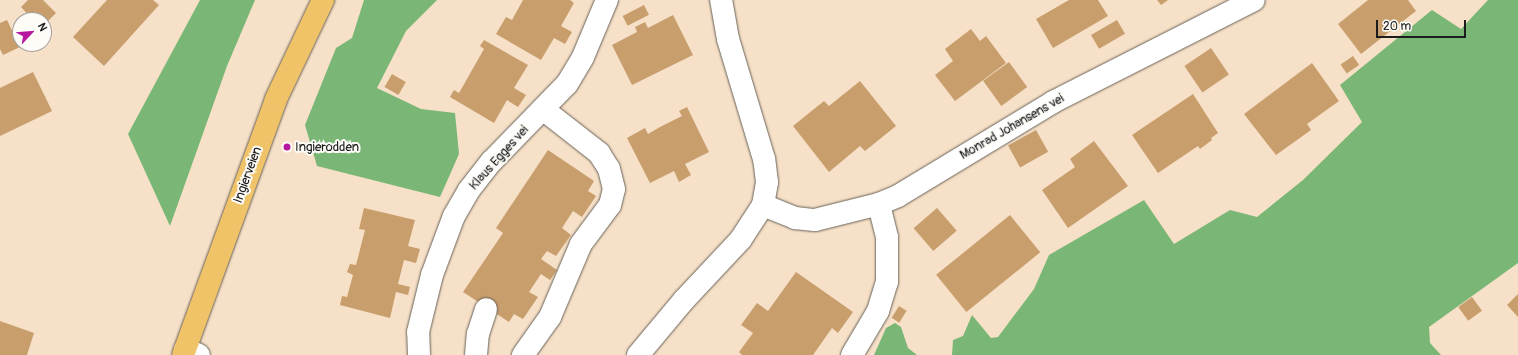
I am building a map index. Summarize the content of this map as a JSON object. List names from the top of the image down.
{
  "streets": {
    "main road": ["Ingierveien"],
    "street": ["Monrad Johansens vei", "Klaus Egges vei"]
  },
  "places": ["Ingierodden"],
  "scale_bar": "20 m",
  "north": "top right"
}
